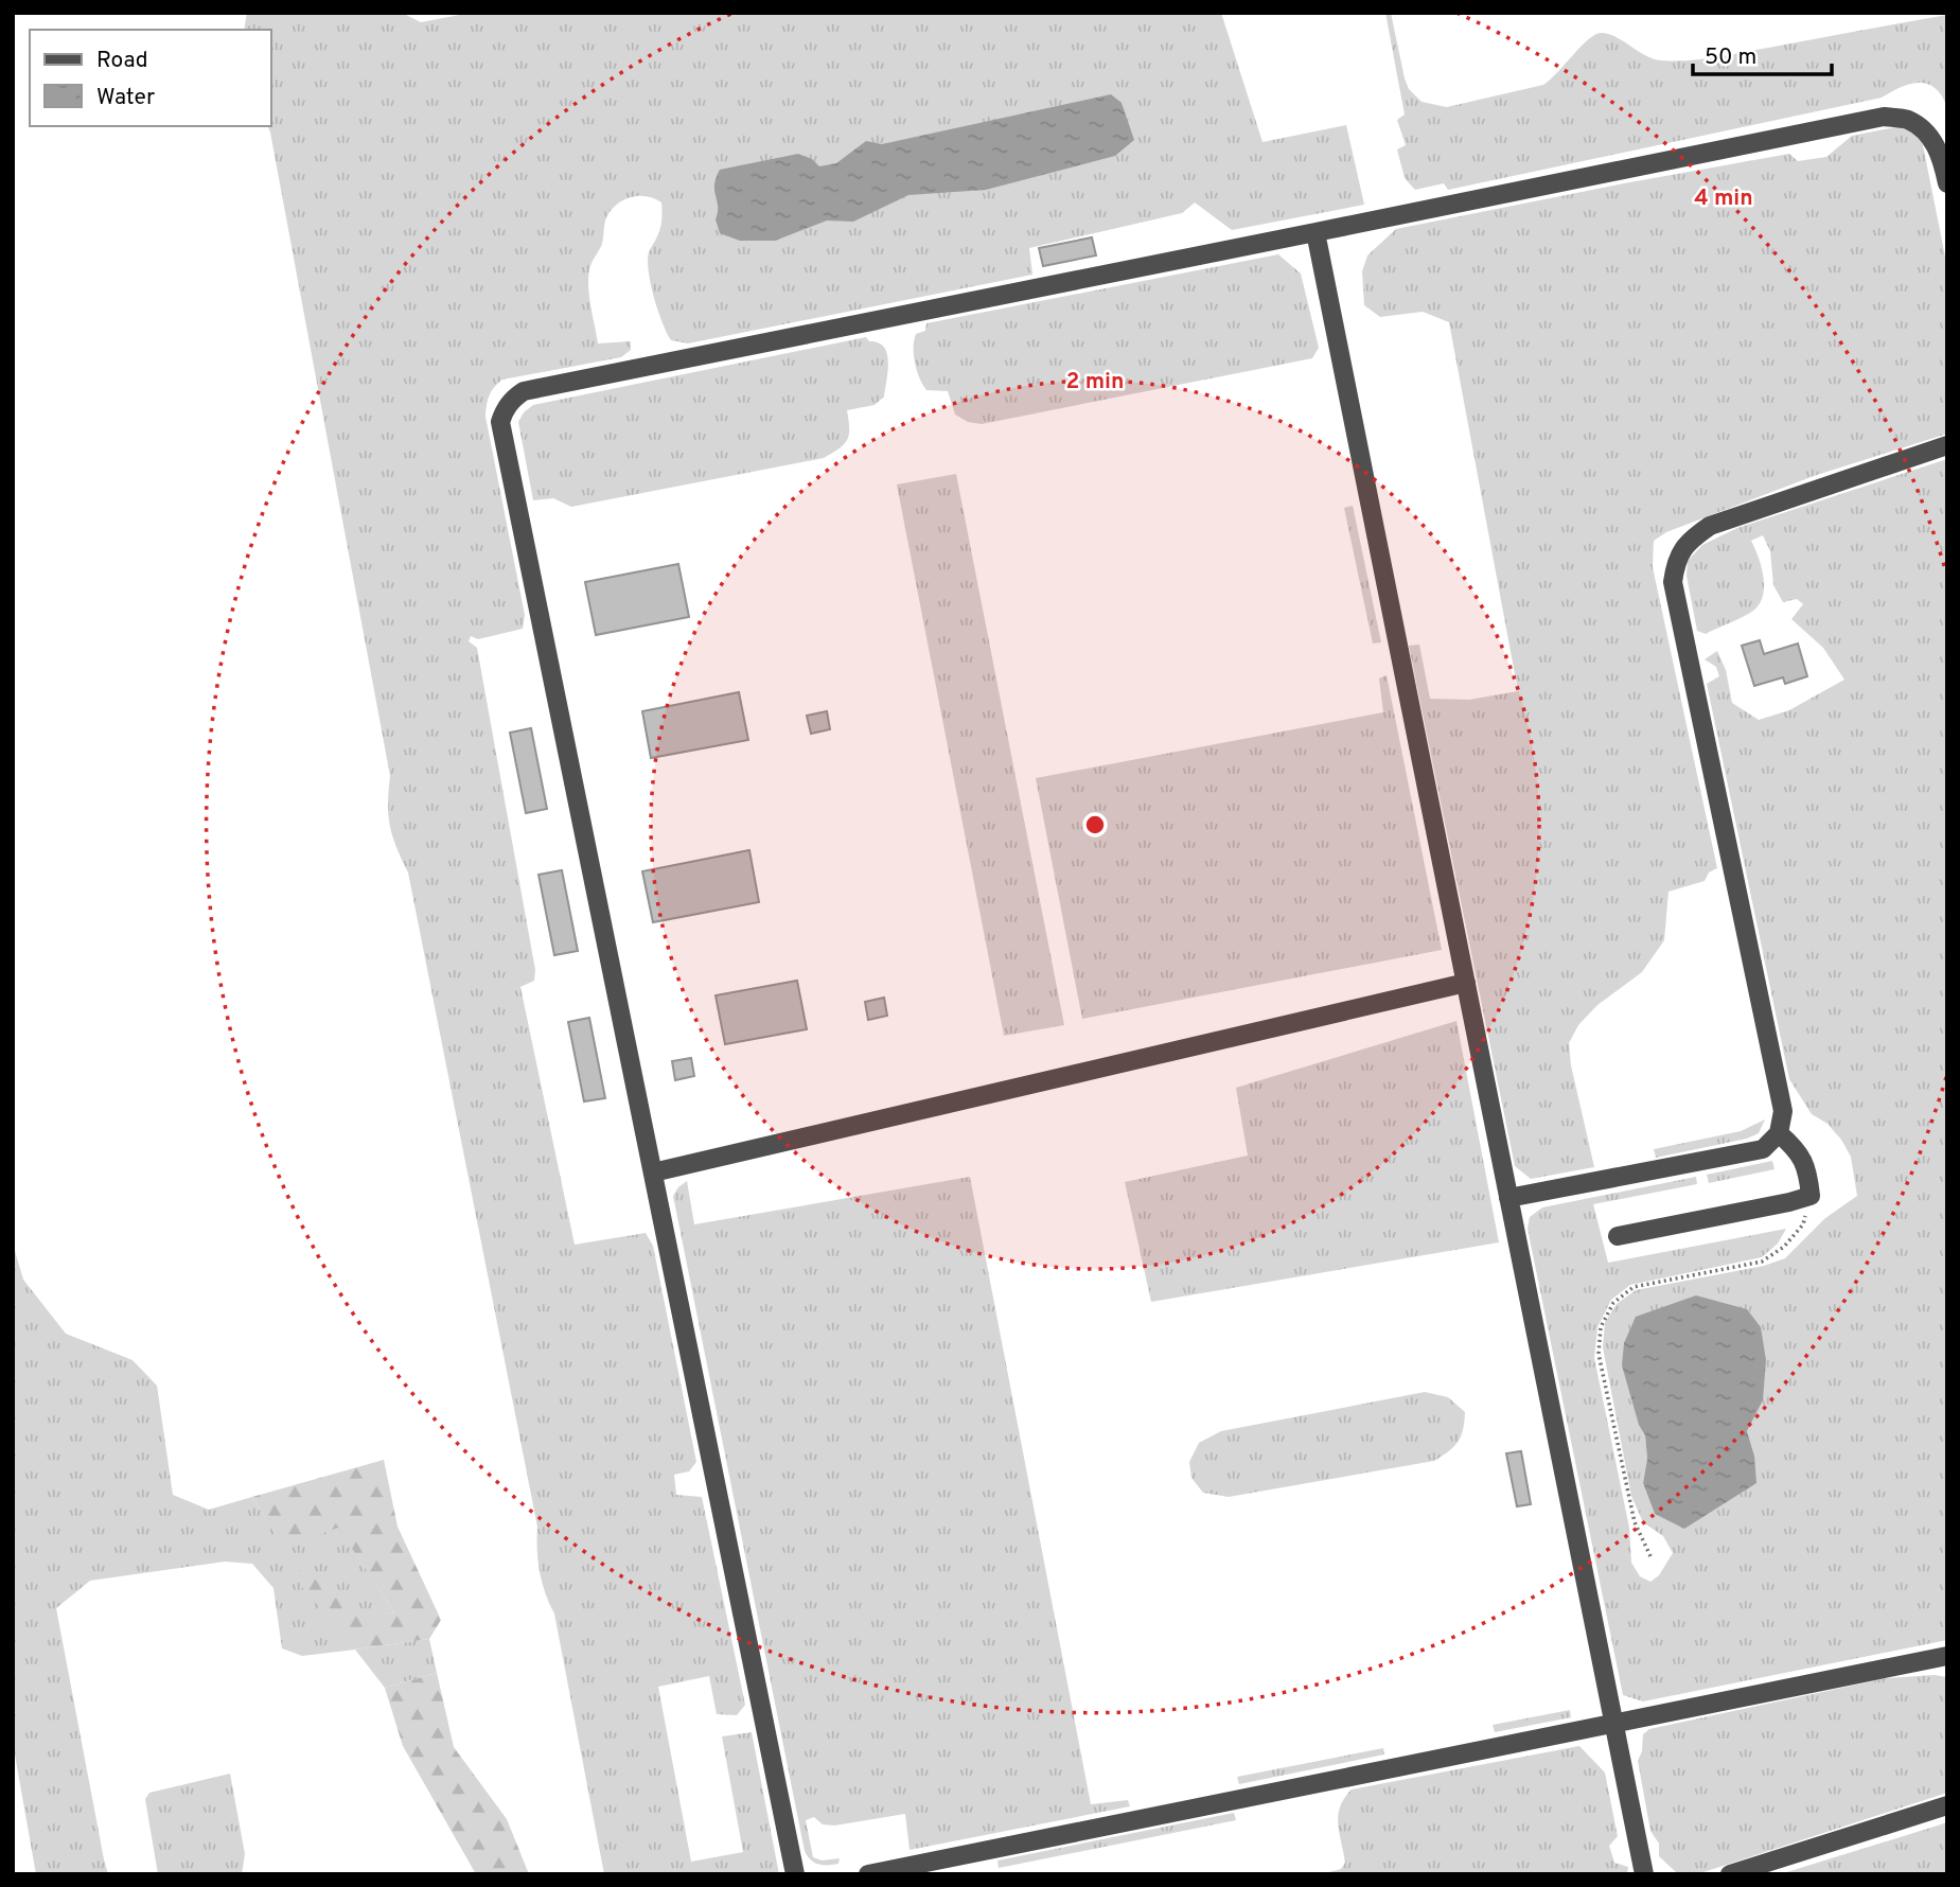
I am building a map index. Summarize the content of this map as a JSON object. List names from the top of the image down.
{
  "legend": ["Road", "Water"],
  "scale_bar": "50 m",
  "rings": ["4 min", "2 min"]
}
